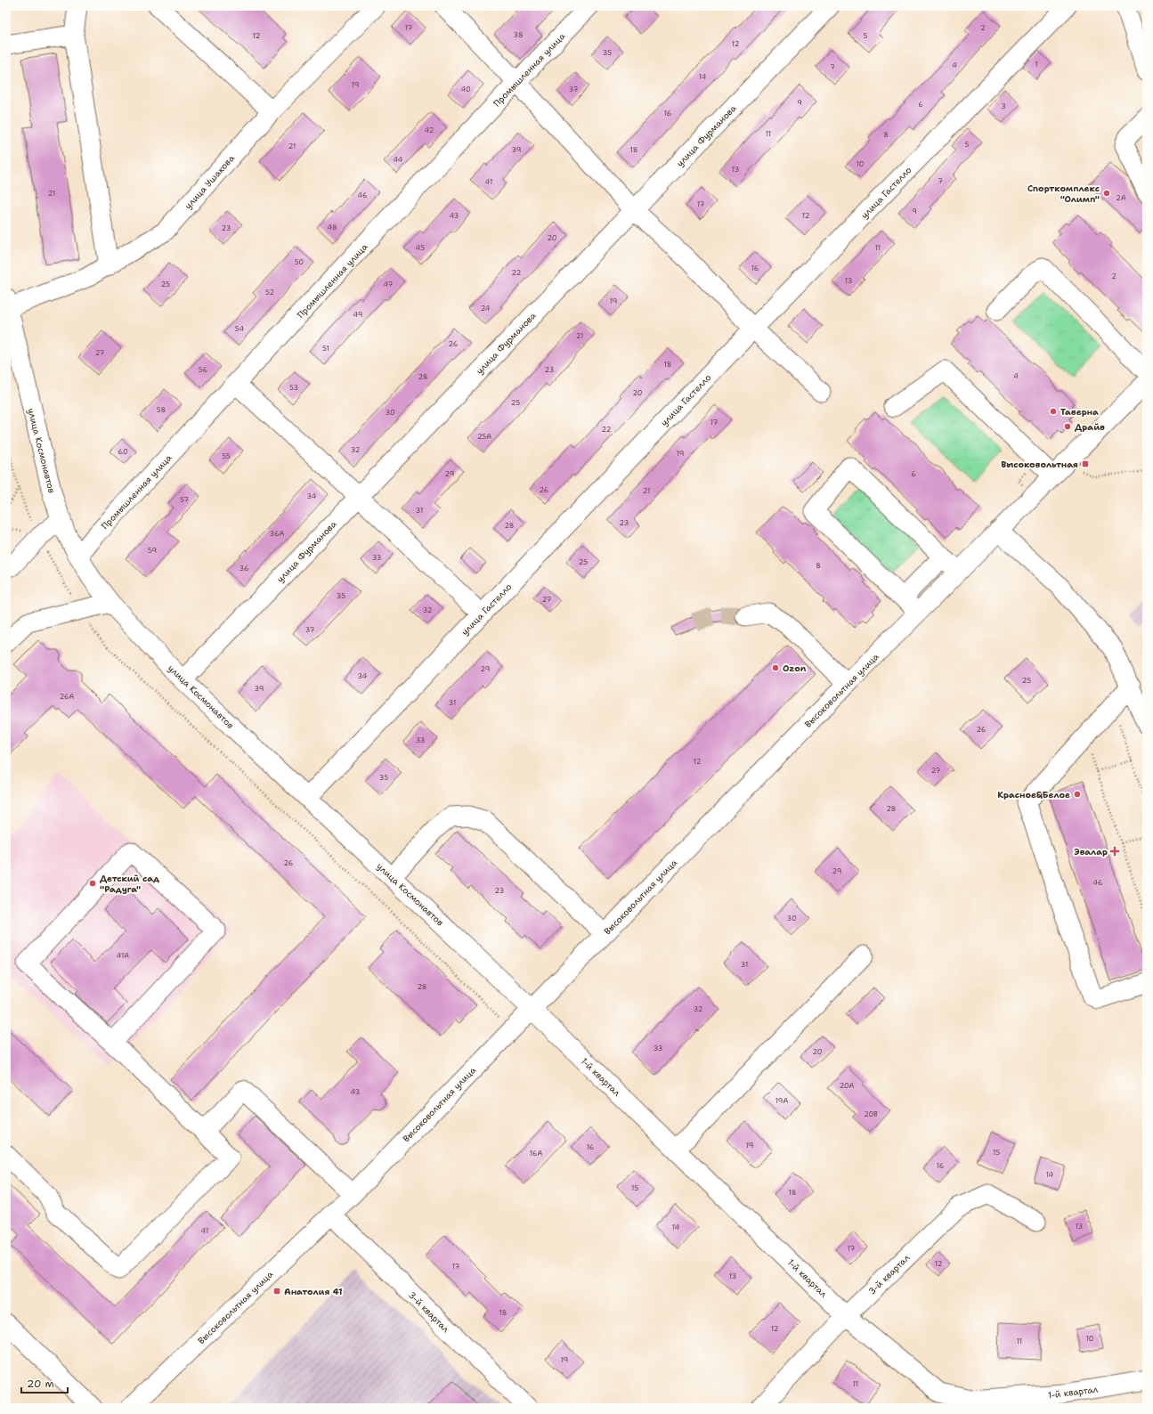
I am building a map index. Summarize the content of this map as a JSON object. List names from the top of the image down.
{
  "streets": {
    "street": [
      "Промышленная улица",
      "улица Фурманова",
      "улица Ушакова",
      "улица Гастелло",
      "улица Космонавтов",
      "Высоковольтная улица",
      "1-й квартал",
      "3-й квартал"
    ]
  },
  "crossings": [
    ["Промышленная улица", "улица Космонавтов"],
    ["улица Фурманова", "улица Космонавтов"],
    ["улица Ушакова", "улица Космонавтов"],
    ["улица Гастелло", "улица Космонавтов"],
    ["улица Космонавтов", "Высоковольтная улица"],
    ["улица Космонавтов", "1-й квартал"],
    ["Высоковольтная улица", "1-й квартал"],
    ["Высоковольтная улица", "3-й квартал"],
    ["1-й квартал", "3-й квартал"]
  ],
  "places": {
    "other": [
      "Спорткомплекс \"Олимп\"",
      "Таверна",
      "Драйв",
      "Ozon",
      "Красное&Белое",
      "Детский сад \"Радуга\""
    ],
    "transit": ["Высоковольтная", "Анатолия 41"],
    "health": ["Эвалар"]
  },
  "house_numbers": [
    "17",
    "2",
    "38",
    "12",
    "5",
    "12",
    "35",
    "1",
    "4",
    "7",
    "14",
    "19",
    "40",
    "37",
    "9",
    "6",
    "3",
    "16",
    "42",
    "11",
    "8",
    "5",
    "21",
    "39",
    "18",
    "44",
    "10",
    "13",
    "7",
    "41",
    "21",
    "46",
    "2А",
    "17",
    "9",
    "43",
    "12",
    "48",
    "23",
    "20",
    "45",
    "11",
    "50",
    "16",
    "22",
    "2",
    "13",
    "25",
    "47",
    "52",
    "19",
    "24",
    "49",
    "54",
    "21",
    "26",
    "51",
    "27",
    "18",
    "56",
    "23",
    "4",
    "28",
    "53",
    "20",
    "25",
    "58",
    "30",
    "17",
    "22",
    "25А",
    "32",
    "60",
    "19",
    "55",
    "29",
    "6",
    "26",
    "21",
    "34",
    "57",
    "31",
    "23",
    "28",
    "36А",
    "59",
    "33",
    "25",
    "8",
    "36",
    "35",
    "27",
    "32",
    "37",
    "29",
    "34",
    "25",
    "39",
    "26А",
    "31",
    "26",
    "33",
    "12",
    "27",
    "35",
    "28",
    "26",
    "29",
    "46",
    "23",
    "30",
    "41А",
    "31",
    "28",
    "32",
    "33",
    "20",
    "20А",
    "43",
    "19А",
    "20В",
    "19",
    "16",
    "15",
    "16А",
    "16",
    "14",
    "15",
    "18",
    "13",
    "14",
    "41",
    "17",
    "12",
    "17",
    "13",
    "18",
    "12",
    "10",
    "11",
    "19",
    "11"
  ],
  "scale_bar": "20 m"
}
